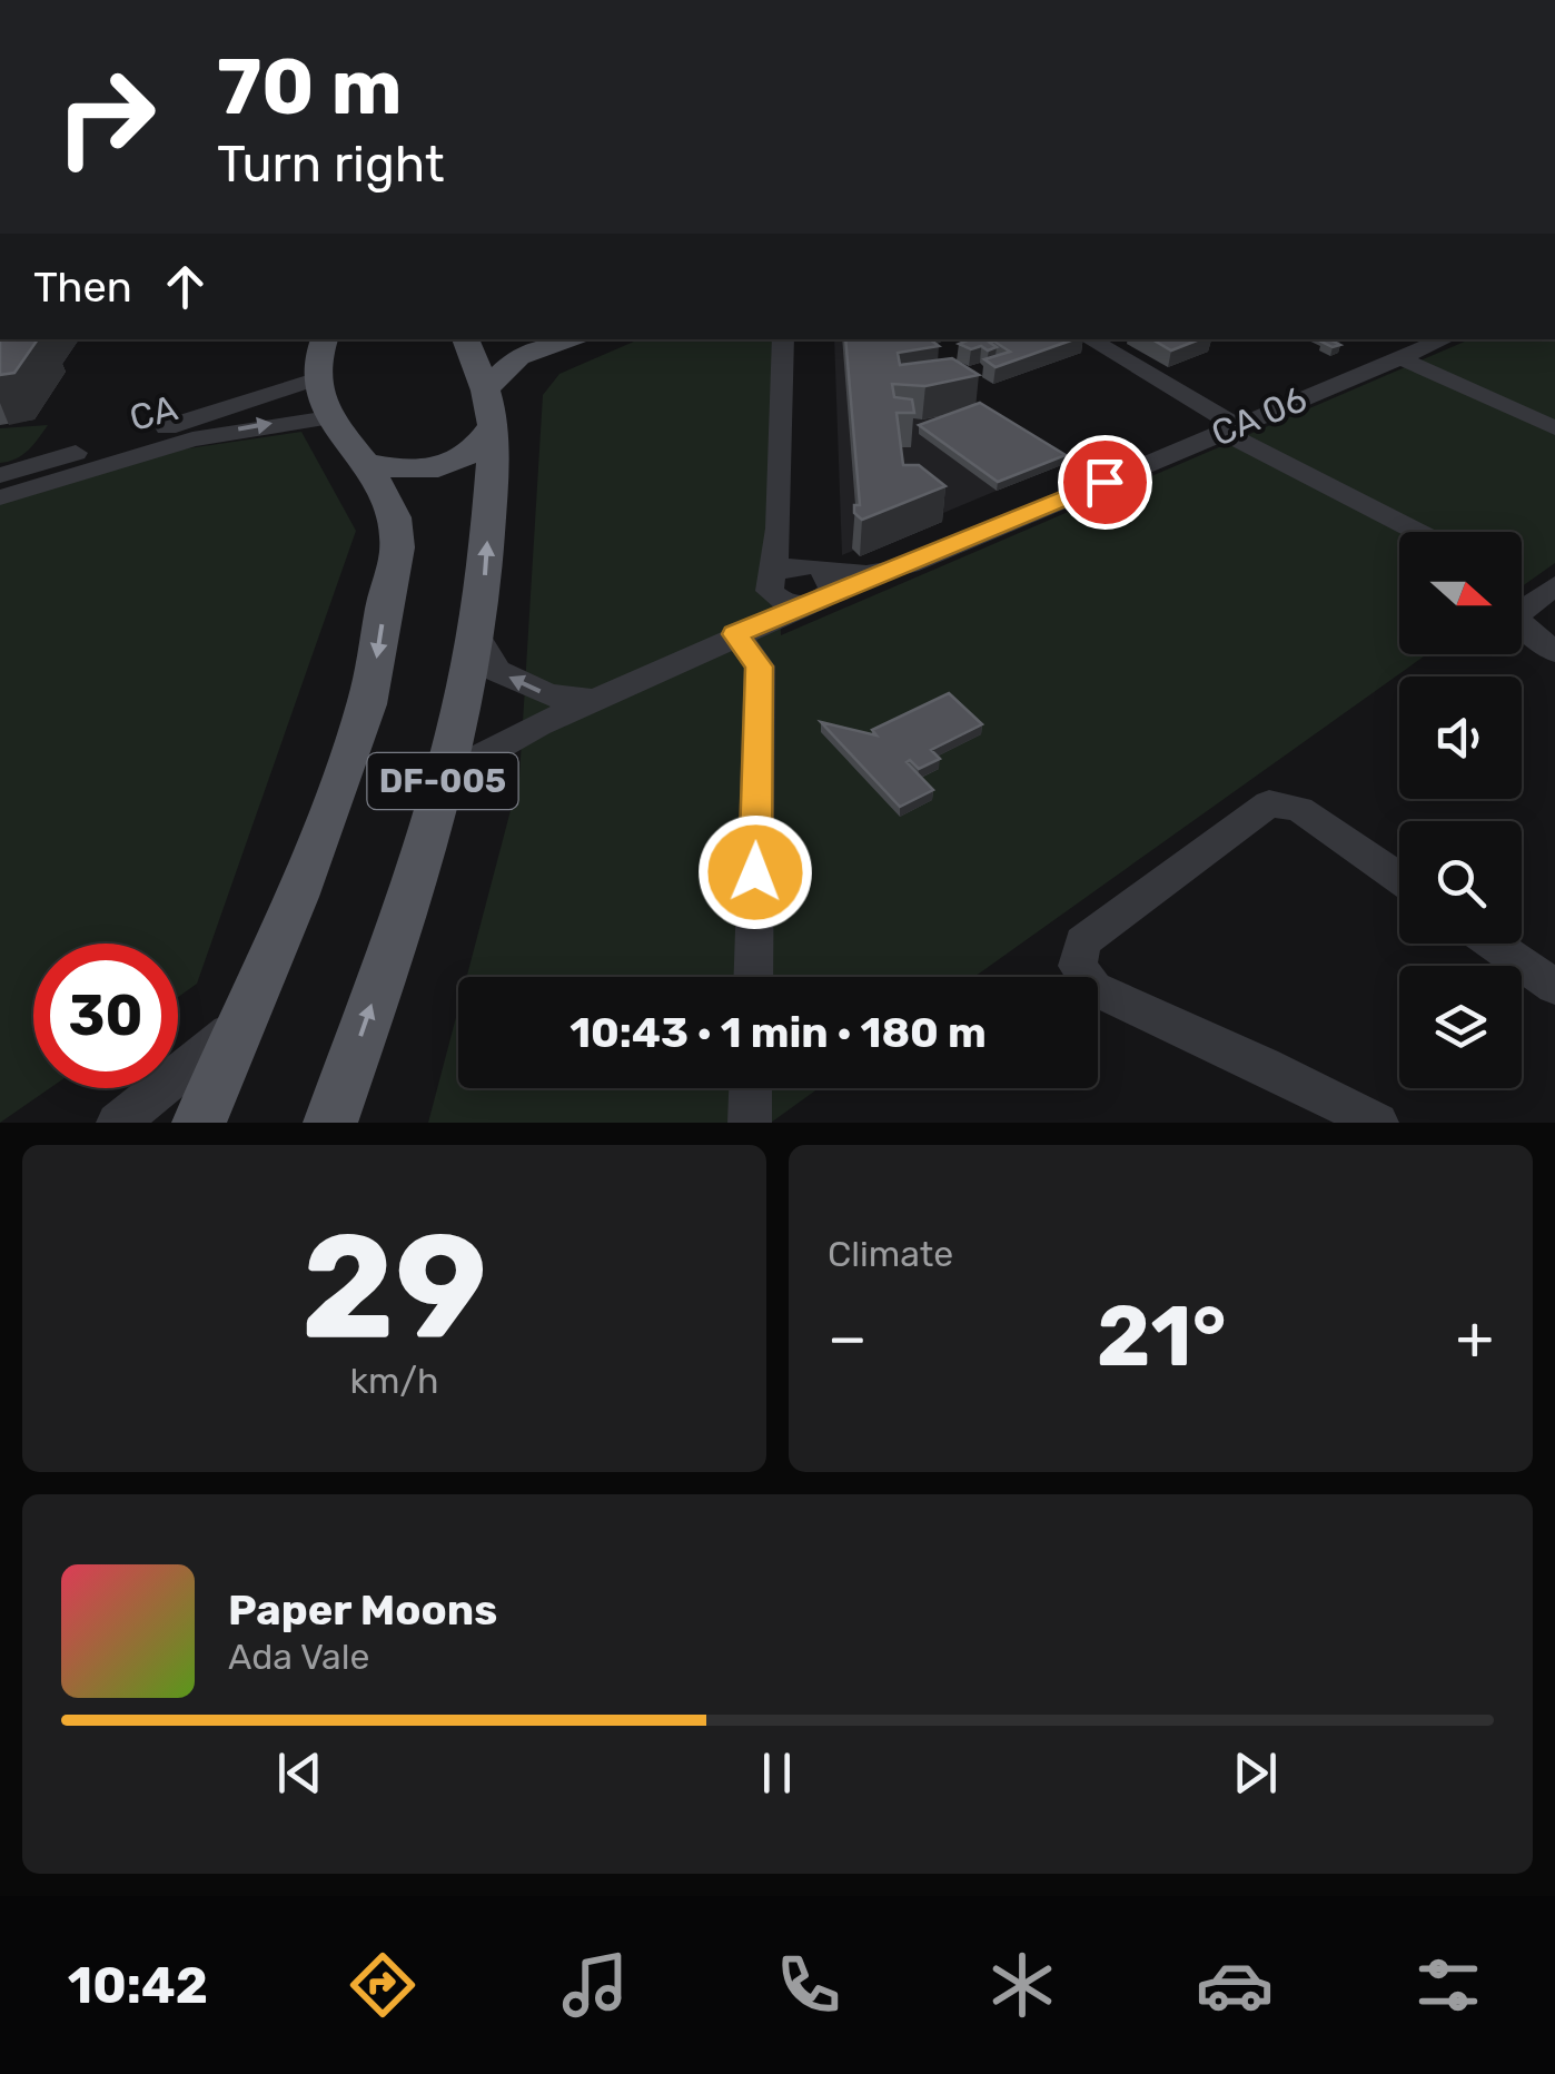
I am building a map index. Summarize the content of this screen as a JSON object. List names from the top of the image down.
{
  "streets": {
    "main road": ["DF-005"],
    "street": ["CA", "CA 06"]
  },
  "crossings": [
    ["CA", "DF-005"]
  ],
  "north": "right",
  "page": {
    "turn": ["70 m", "Turn right"],
    "then": "Then",
    "limit": "30",
    "trip": "10:43 · 1 min · 180 m",
    "tile": [
      ["29", "km/h"],
      "Climate"
    ],
    "heat": ["−", "21°", "+"],
    "song": ["Paper Moons", "Ada Vale"],
    "tabs": "10:42"
  }
}
